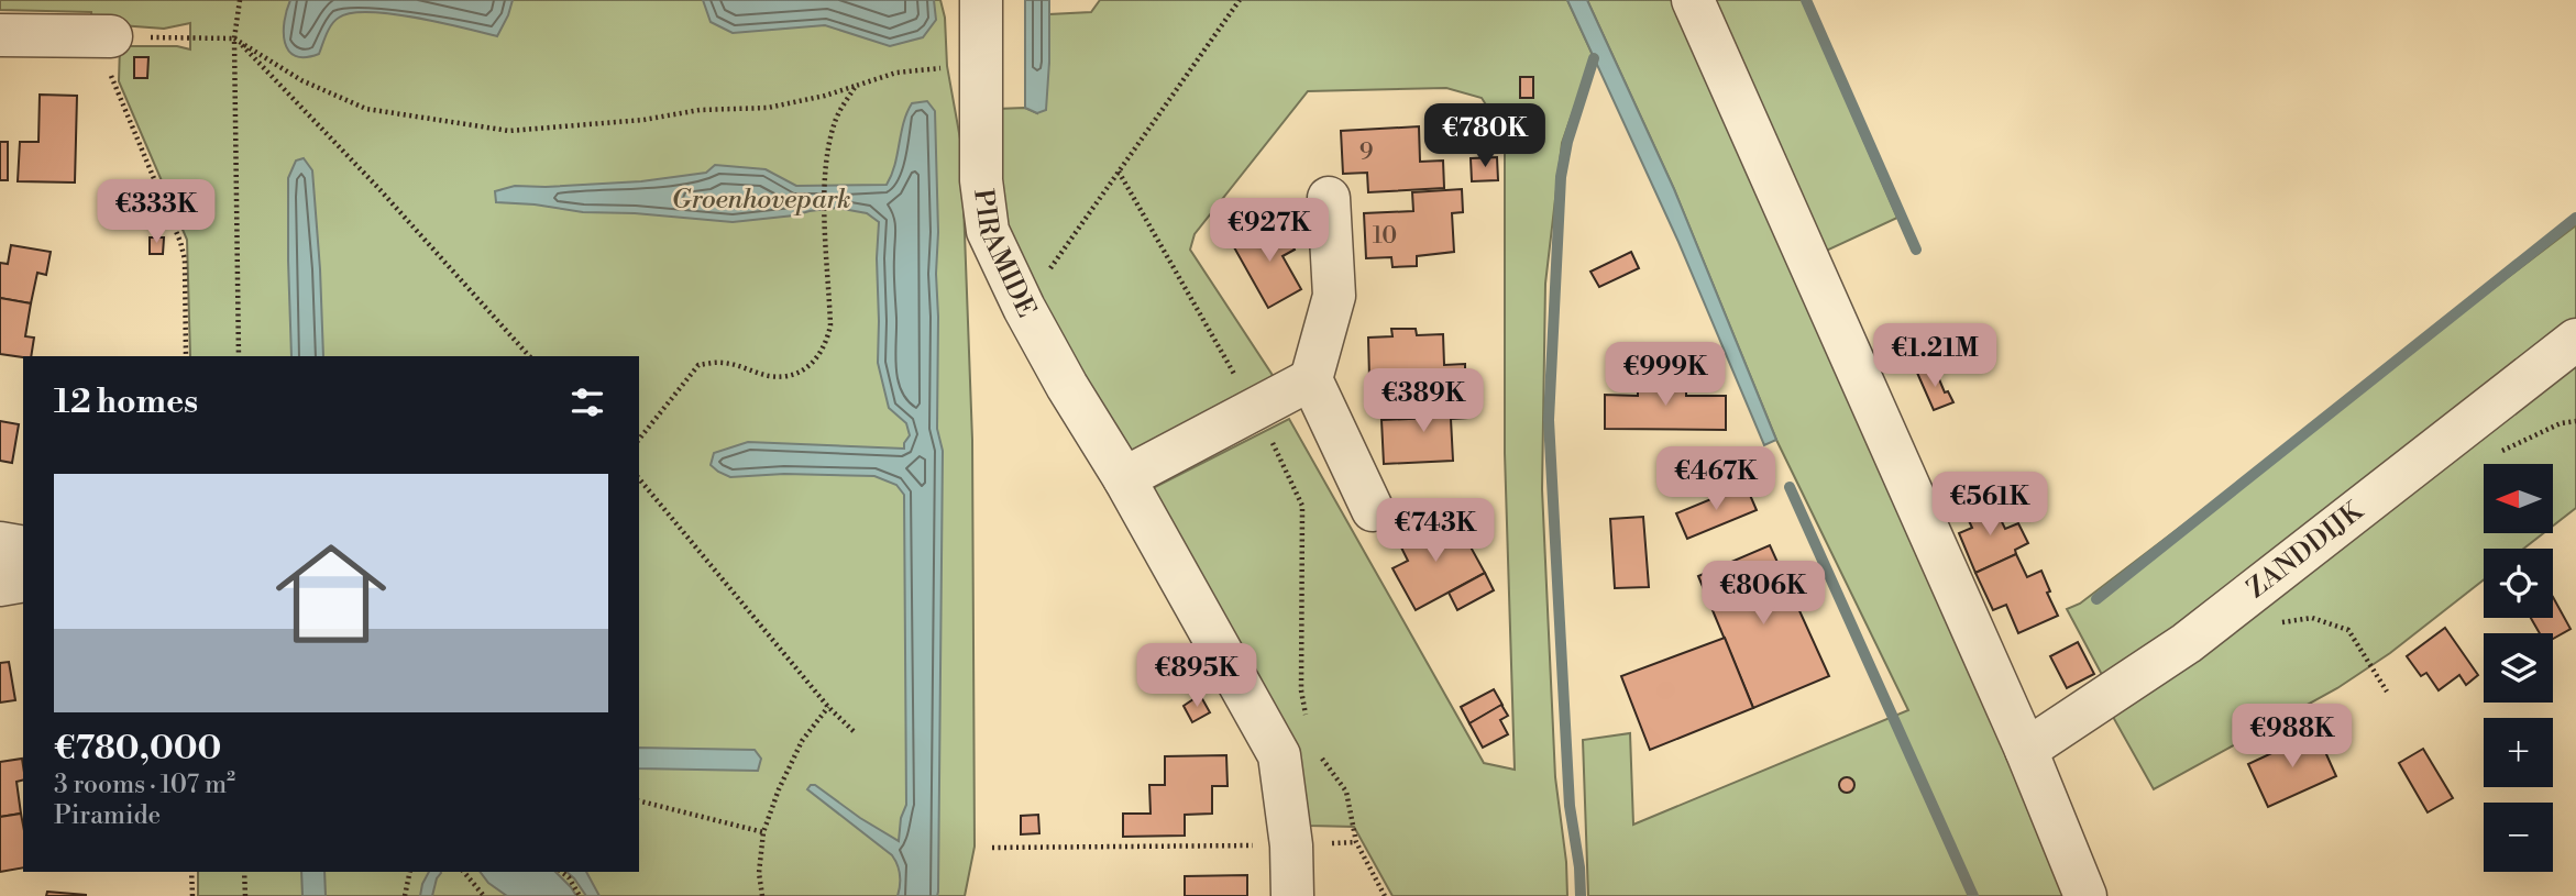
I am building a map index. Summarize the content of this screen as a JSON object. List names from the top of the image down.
{
  "streets": {
    "street": ["PIRAMIDE", "ZANDDIJK"]
  },
  "parks": ["Groenhovepark"],
  "house_numbers": ["9", "10"],
  "north": "left",
  "page": {
    "price": [
      "€780K",
      "€333K",
      "€927K",
      "€1.21M",
      "€999K",
      "€389K",
      "€467K",
      "€561K",
      "€743K",
      "€806K",
      "€895K",
      "€988K"
    ],
    "heading": "12 homes",
    "list": [
      {
        "name": "€780,000",
        "note": "3 rooms · 107 m² · Piramide"
      }
    ],
    "map_buttons": ["+", "−"]
  }
}
